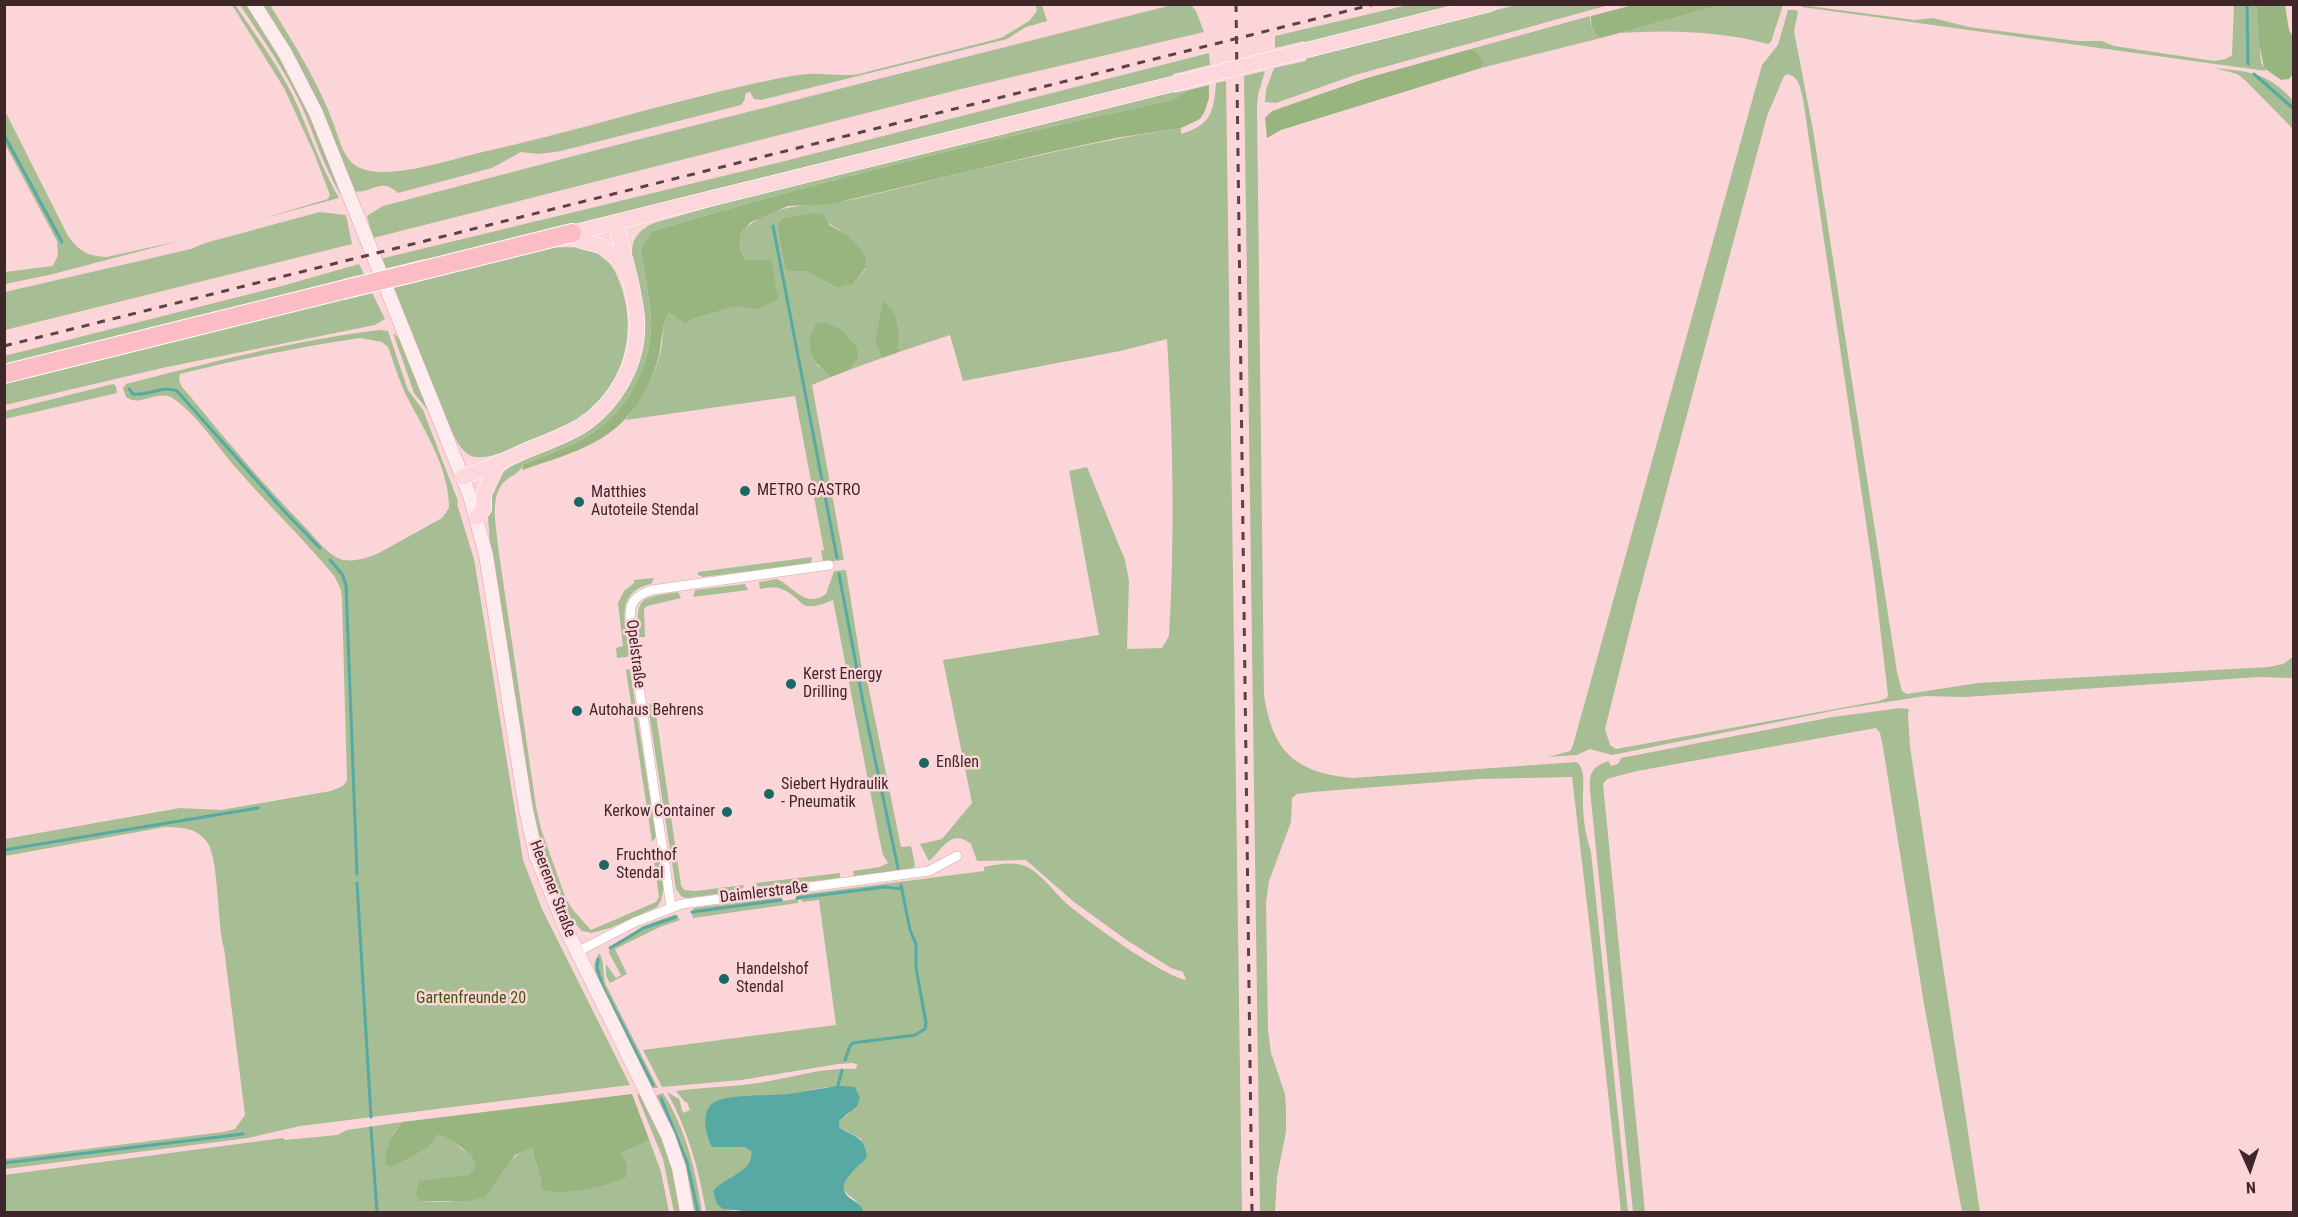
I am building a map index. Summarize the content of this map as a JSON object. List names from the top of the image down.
{
  "streets": {
    "main road": ["Heerener Straße"],
    "street": ["Opelstraße", "Daimlerstraße"]
  },
  "crossings": [
    ["Opelstraße", "Daimlerstraße"],
    ["Heerener Straße", "Daimlerstraße"]
  ],
  "parks": ["Gartenfreunde 20"],
  "places": [
    "METRO GASTRO",
    "Matthies Autoteile Stendal",
    "Kerst Energy Drilling",
    "Autohaus Behrens",
    "Enßlen",
    "Siebert Hydraulik - Pneumatik",
    "Kerkow Container",
    "Fruchthof Stendal",
    "Handelshof Stendal"
  ],
  "north": "bottom"
}
